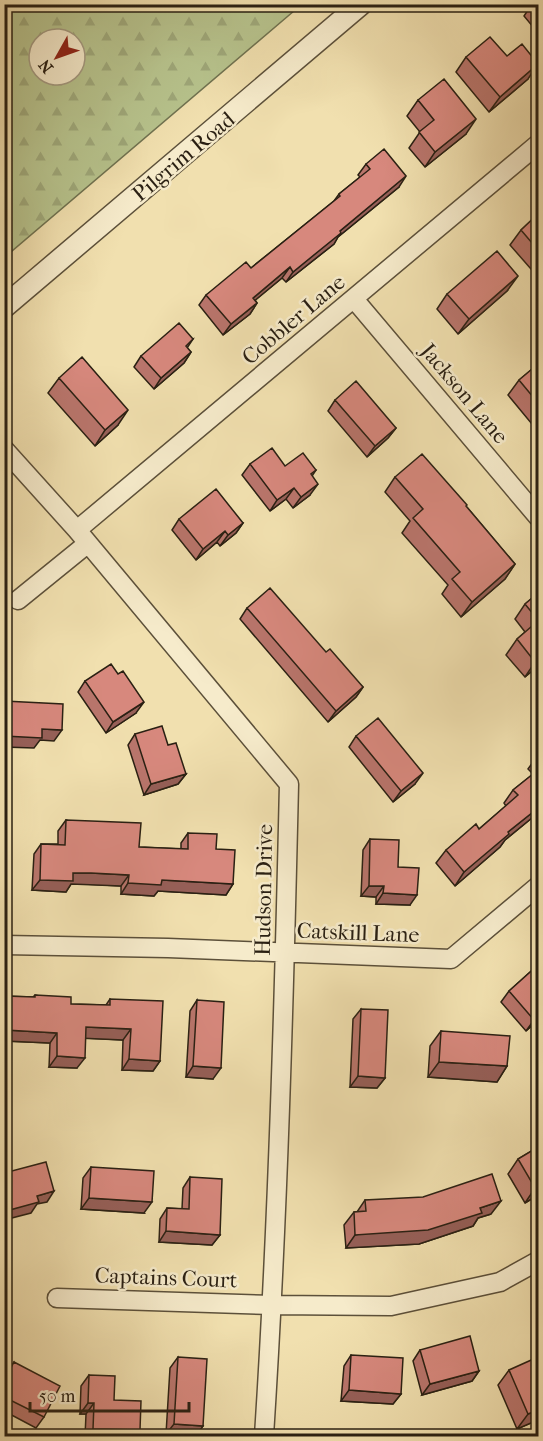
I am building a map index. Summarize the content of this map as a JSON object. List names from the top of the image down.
{
  "streets": {
    "street": [
      "Pilgrim Road",
      "Cobbler Lane",
      "Jackson Lane",
      "Hudson Drive",
      "Catskill Lane",
      "Captains Court"
    ]
  },
  "crossings": [
    ["Cobbler Lane", "Jackson Lane"],
    ["Cobbler Lane", "Hudson Drive"],
    ["Hudson Drive", "Catskill Lane"],
    ["Hudson Drive", "Captains Court"]
  ],
  "scale_bar": "50 m",
  "north": "bottom left"
}
